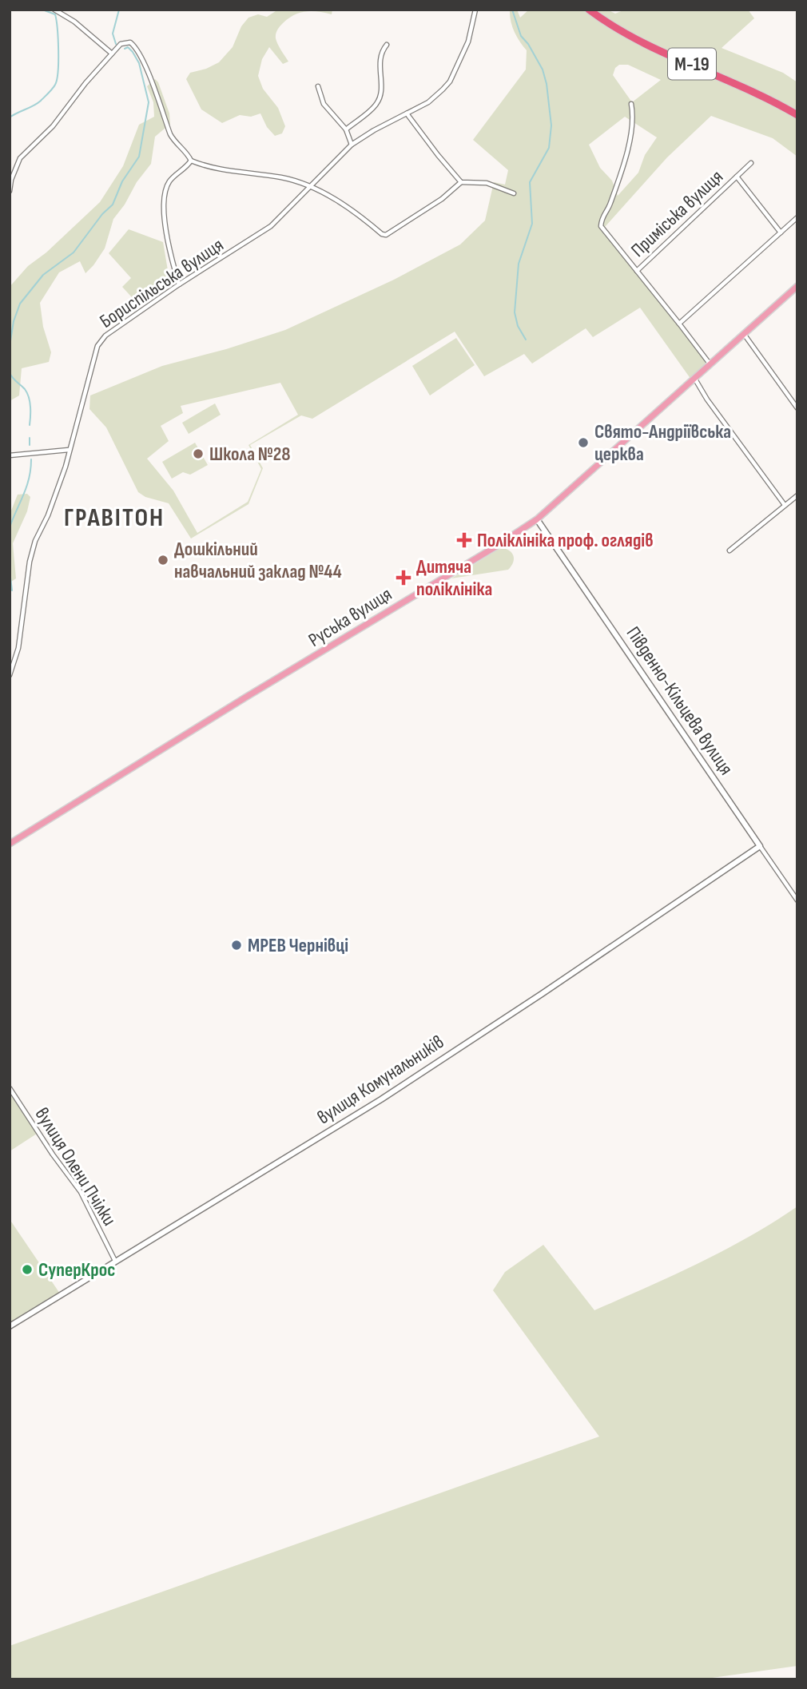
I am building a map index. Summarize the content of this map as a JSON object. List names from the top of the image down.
{
  "streets": {
    "highway": ["М-19"],
    "main road": ["Руська вулиця"],
    "street": [
      "Приміська вулиця",
      "Бориспільська вулиця",
      "Південно-Кільцева вулиця",
      "вулиця Комунальників",
      "вулиця Олени Пчілки"
    ]
  },
  "crossings": [
    ["Приміська вулиця", "Руська вулиця"],
    ["Руська вулиця", "Південно-Кільцева вулиця"],
    ["Південно-Кільцева вулиця", "вулиця Комунальників"],
    ["вулиця Комунальників", "вулиця Олени Пчілки"]
  ],
  "districts": ["ГРАВІТОН"],
  "places": {
    "other": [
      "Свято-Андріївська церква",
      "Школа №28",
      "Дошкільний навчальний заклад №44",
      "МРЕВ Чернівці",
      "СуперКрос"
    ],
    "health": ["Поліклініка проф. оглядів", "Дитяча поліклініка"]
  }
}
